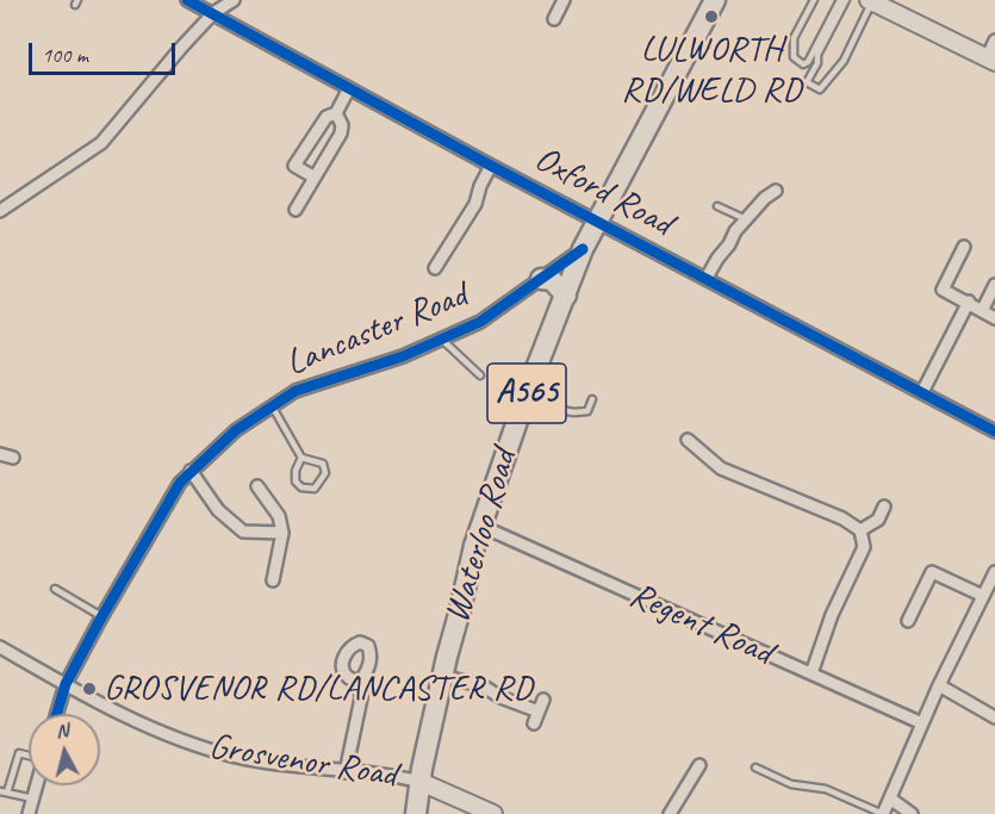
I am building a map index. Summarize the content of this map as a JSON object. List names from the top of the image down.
{
  "streets": {
    "highway": ["A565", "Waterloo Road"],
    "street": [
      "Oxford Road",
      "Lancaster Road",
      "Regent Road",
      "Grosvenor Road"
    ]
  },
  "crossings": [
    ["Oxford Road", "Waterloo Road"],
    ["Lancaster Road", "Waterloo Road"],
    ["Lancaster Road", "Grosvenor Road"],
    ["Waterloo Road", "Regent Road"],
    ["Waterloo Road", "Grosvenor Road"]
  ],
  "places": ["LULWORTH RD/WELD RD", "GROSVENOR RD/LANCASTER RD"],
  "scale_bar": "100 m",
  "north": "top"
}
